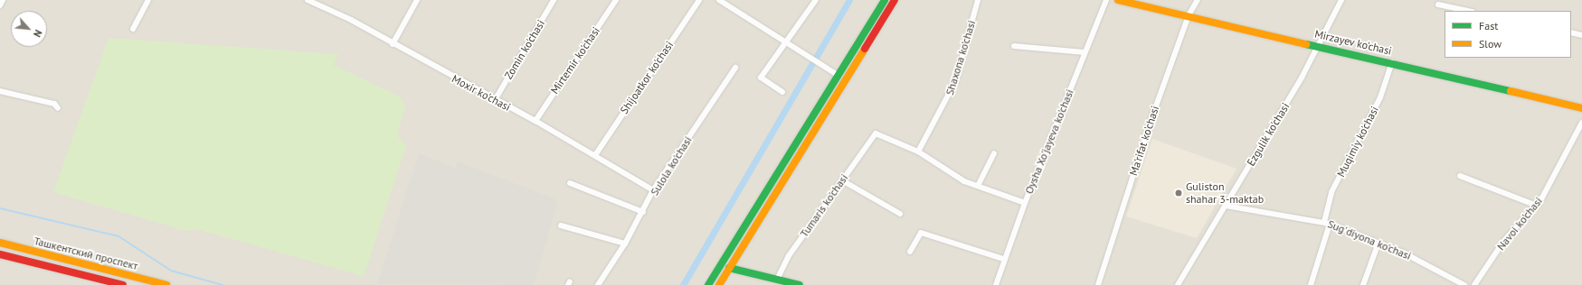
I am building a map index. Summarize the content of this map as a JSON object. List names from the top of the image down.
{
  "streets": {
    "main road": ["Mirzayev ko'chasi", "Ташкентский проспект"],
    "street": [
      "Zomin ko'chasi",
      "Shaxona ko'chasi",
      "Mirtemir ko'chasi",
      "Shijoatkor ko'chasi",
      "Moxir ko'chasi",
      "Ezgulik ko'chasi",
      "Ma'rifat ko'chasi",
      "Oysha Xo'jayeva ko'chasi",
      "Muqimiy ko'chasi",
      "Sulola ko'chasi",
      "Tumaris ko'chasi",
      "Navoi ko'chasi",
      "Sug'diyona ko'chasi"
    ]
  },
  "crossings": [
    ["Mirzayev ko'chasi", "Ezgulik ko'chasi"],
    ["Mirzayev ko'chasi", "Ma'rifat ko'chasi"],
    ["Mirzayev ko'chasi", "Muqimiy ko'chasi"],
    ["Zomin ko'chasi", "Moxir ko'chasi"],
    ["Shaxona ko'chasi", "Tumaris ko'chasi"],
    ["Mirtemir ko'chasi", "Moxir ko'chasi"],
    ["Shijoatkor ko'chasi", "Moxir ko'chasi"],
    ["Moxir ko'chasi", "Sulola ko'chasi"],
    ["Ezgulik ko'chasi", "Sug'diyona ko'chasi"],
    ["Muqimiy ko'chasi", "Sug'diyona ko'chasi"]
  ],
  "places": ["Guliston shahar 3-maktab"],
  "legend": ["Fast", "Slow"],
  "north": "bottom right"
}
